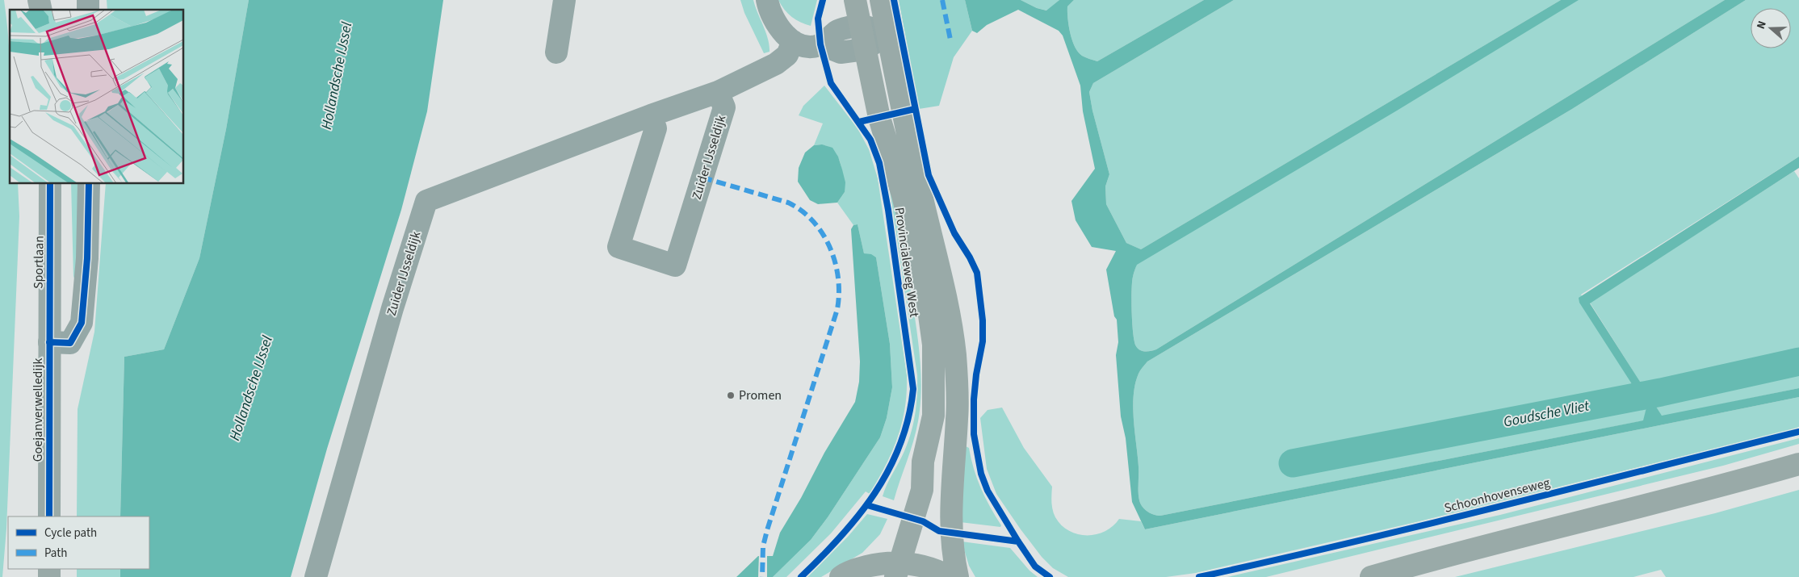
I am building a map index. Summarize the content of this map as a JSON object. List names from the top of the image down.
{
  "streets": {
    "main road": ["Sportlaan", "Provincialeweg West", "Goejanverwelledijk"],
    "street": ["Zuider IJsseldijk"],
    "cycle path": ["Schoonhovenseweg"]
  },
  "crossings": [
    ["Sportlaan", "Goejanverwelledijk"]
  ],
  "water": ["Hollandsche IJssel", "Goudsche Vliet"],
  "places": ["Promen"],
  "legend": ["Cycle path", "Path"],
  "north": "left"
}
